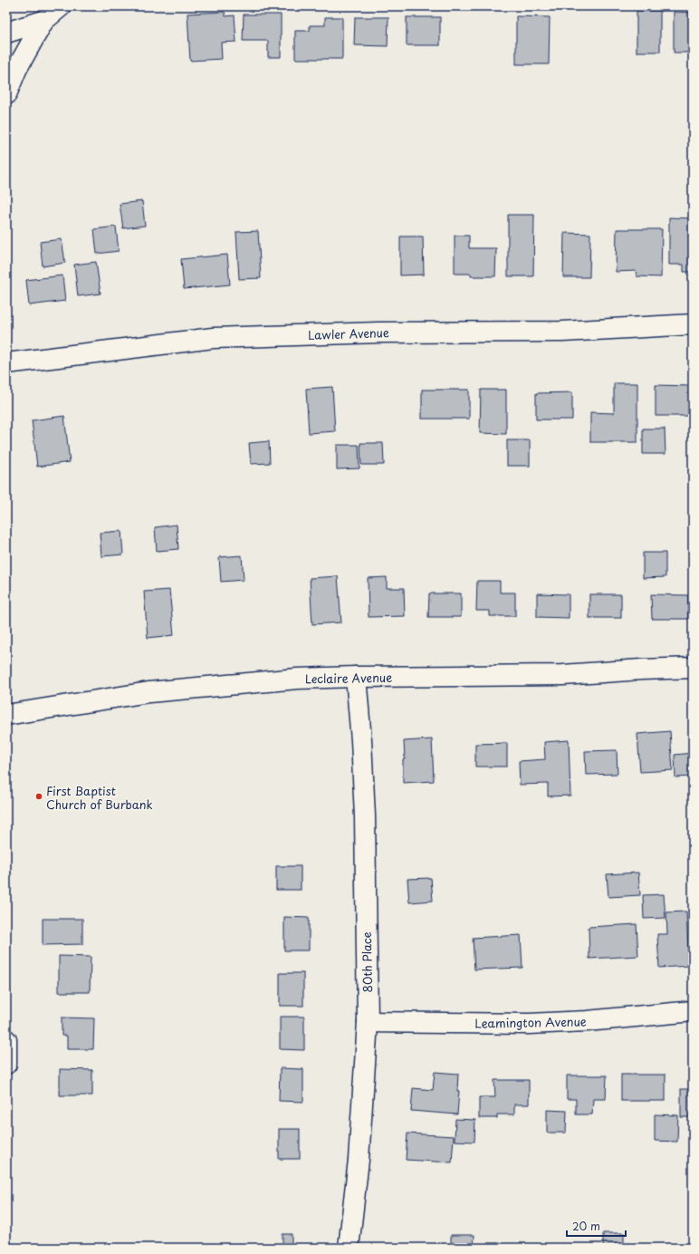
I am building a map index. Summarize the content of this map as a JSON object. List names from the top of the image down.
{
  "streets": {
    "street": [
      "Lawler Avenue",
      "Leclaire Avenue",
      "80th Place",
      "Leamington Avenue"
    ]
  },
  "crossings": [
    ["Leclaire Avenue", "80th Place"],
    ["80th Place", "Leamington Avenue"]
  ],
  "places": ["First Baptist Church of Burbank"],
  "scale_bar": "20 m"
}
